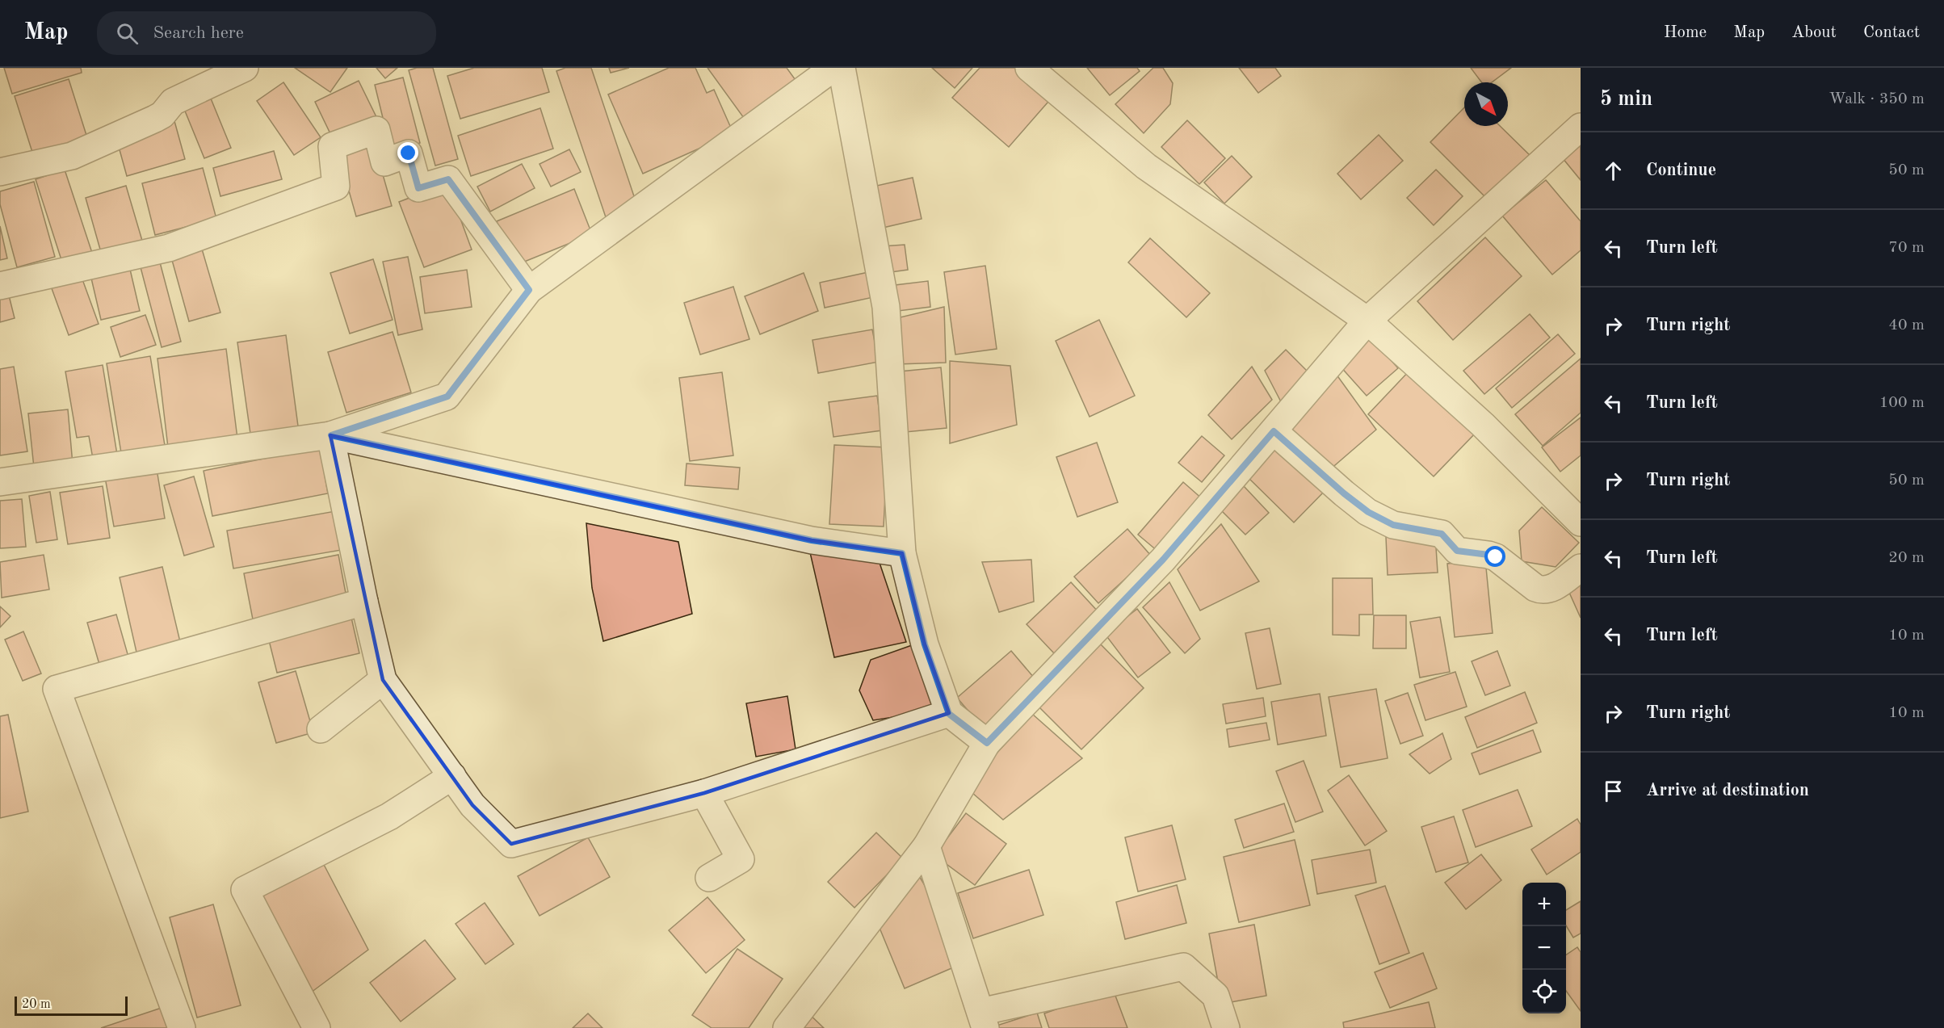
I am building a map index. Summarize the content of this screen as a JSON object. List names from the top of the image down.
{
  "scale_bar": "20 m",
  "north": "bottom right",
  "page": {
    "header": "Map",
    "search": "Search here",
    "nav": [
      "Home",
      "Map",
      "About",
      "Contact"
    ],
    "heading": ["5 min", "Walk · 350 m"],
    "list": [
      ["Continue", "50 m"],
      ["Turn left", "70 m"],
      ["Turn right", "40 m"],
      ["Turn left", "100 m"],
      ["Turn right", "50 m"],
      ["Turn left", "20 m"],
      ["Turn left", "10 m"],
      ["Turn right", "10 m"],
      "Arrive at destination"
    ],
    "map_buttons": ["+", "−"],
    "scale": "20 m"
  }
}
